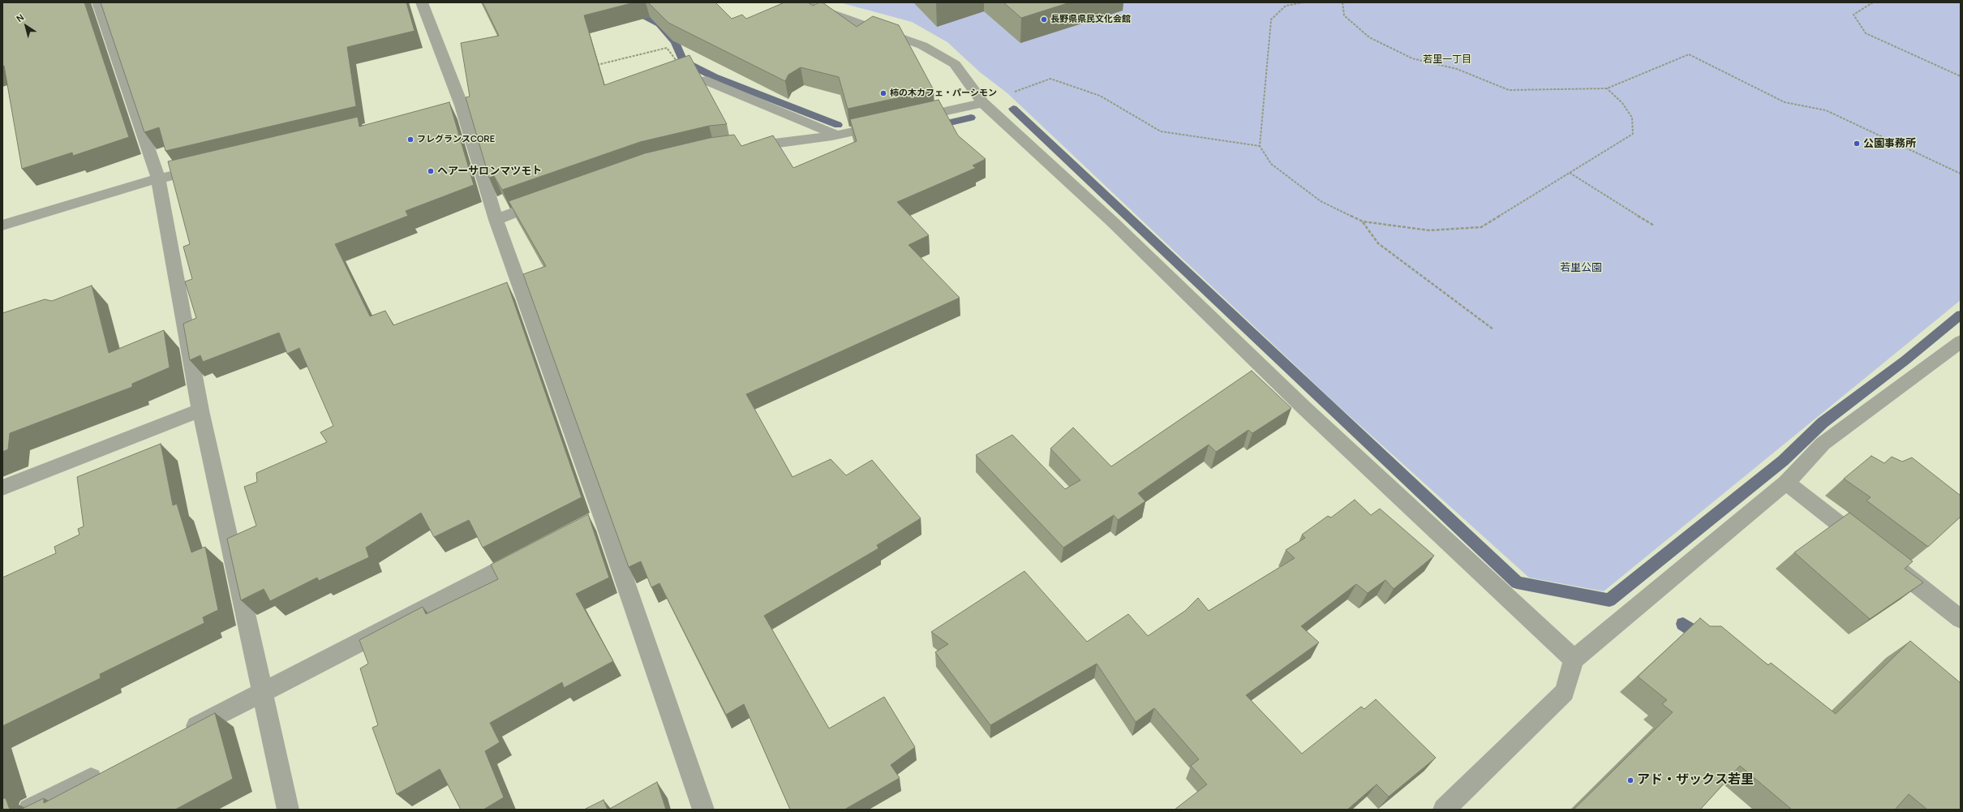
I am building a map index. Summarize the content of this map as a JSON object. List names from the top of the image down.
{
  "districts": ["若里一丁目"],
  "parks": ["若里公園"],
  "places": [
    "長野県県民文化会館",
    "柿の木カフェ・パーシモン",
    "フレグランスCORE",
    "公園事務所",
    "ヘアーサロンマツモト",
    "アド・ザックス若里"
  ],
  "north": "top left"
}
